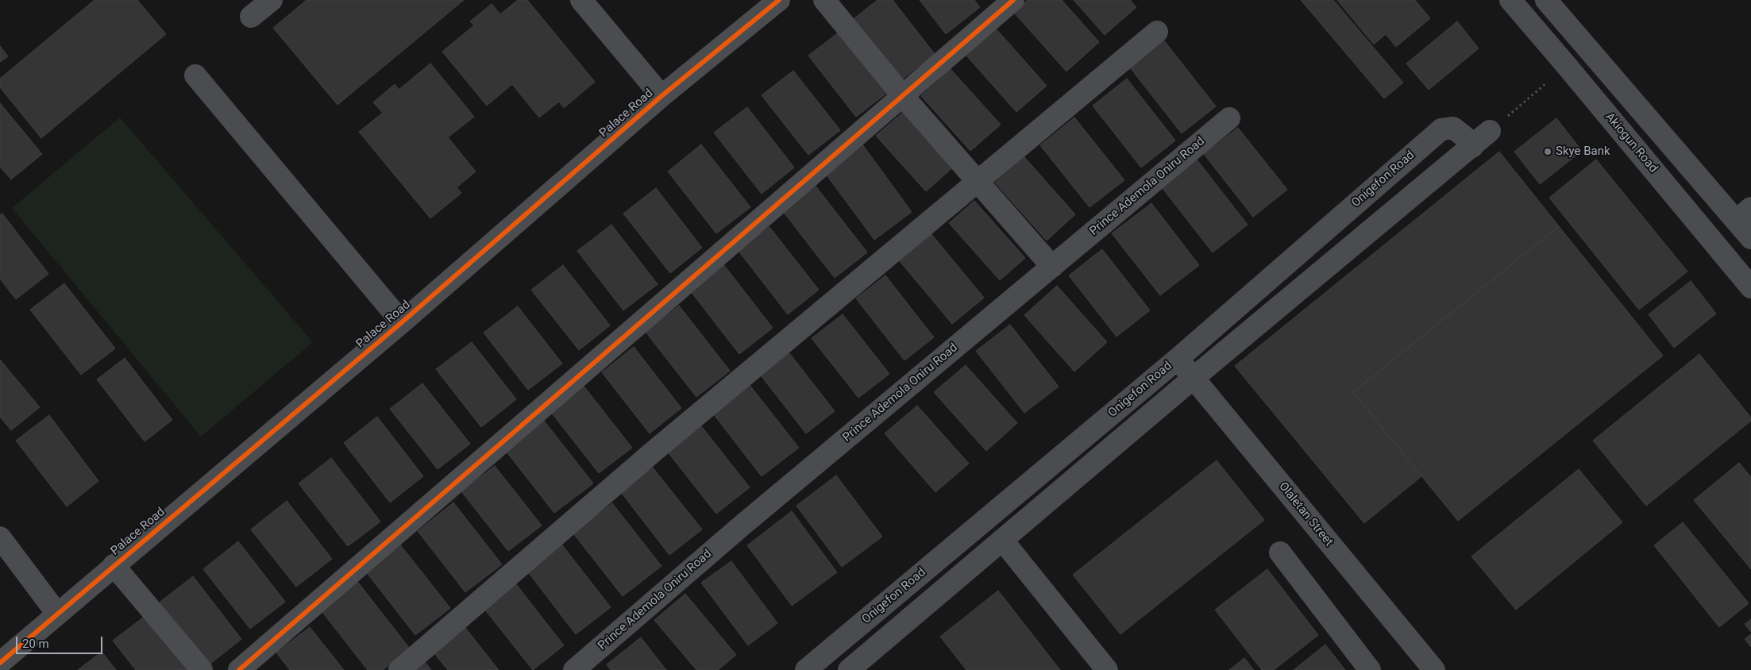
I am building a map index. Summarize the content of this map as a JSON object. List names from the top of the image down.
{
  "streets": {
    "street": [
      "Palace Road",
      "Akiogun Road",
      "Onigefon Road",
      "Prince Ademola Oniru Road",
      "Olaletan Street"
    ]
  },
  "crossings": [
    ["Onigefon Road", "Olaletan Street"]
  ],
  "places": ["Skye Bank"],
  "scale_bar": "20 m"
}
